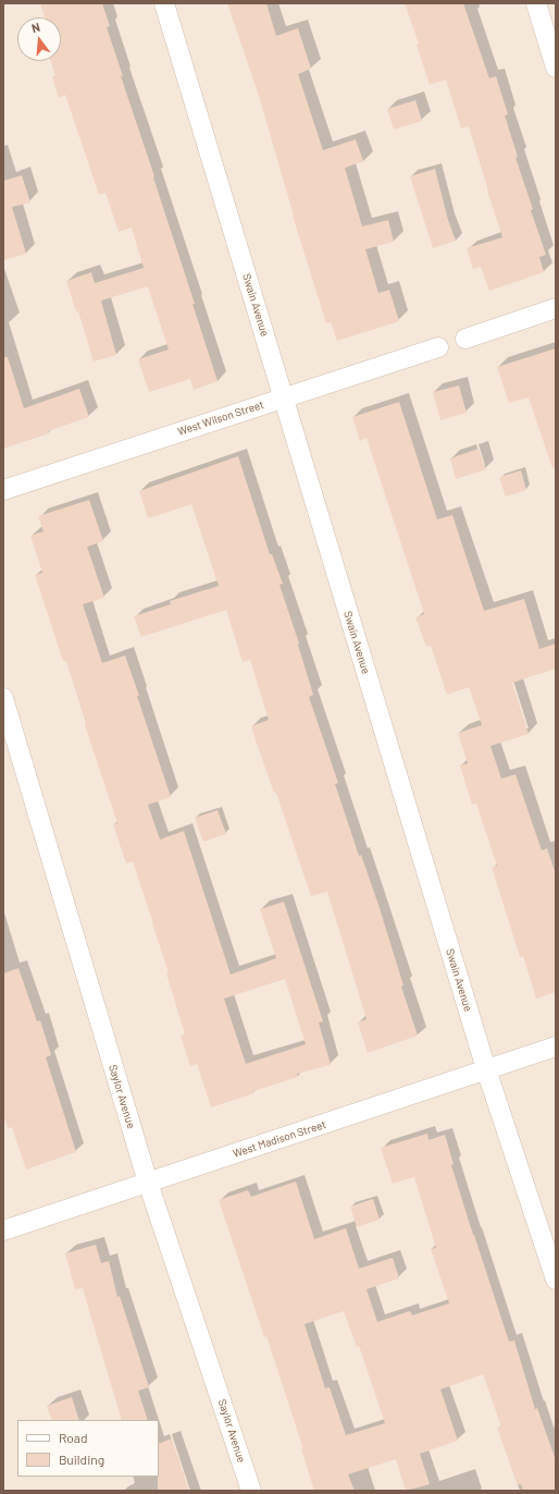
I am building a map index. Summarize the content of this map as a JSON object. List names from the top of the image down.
{
  "streets": {
    "street": [
      "Swain Avenue",
      "West Wilson Street",
      "Saylor Avenue",
      "West Madison Street"
    ]
  },
  "crossings": [
    ["Swain Avenue", "West Wilson Street"],
    ["Swain Avenue", "West Madison Street"],
    ["Saylor Avenue", "West Madison Street"]
  ],
  "legend": ["Road", "Building"],
  "north": "top"
}
